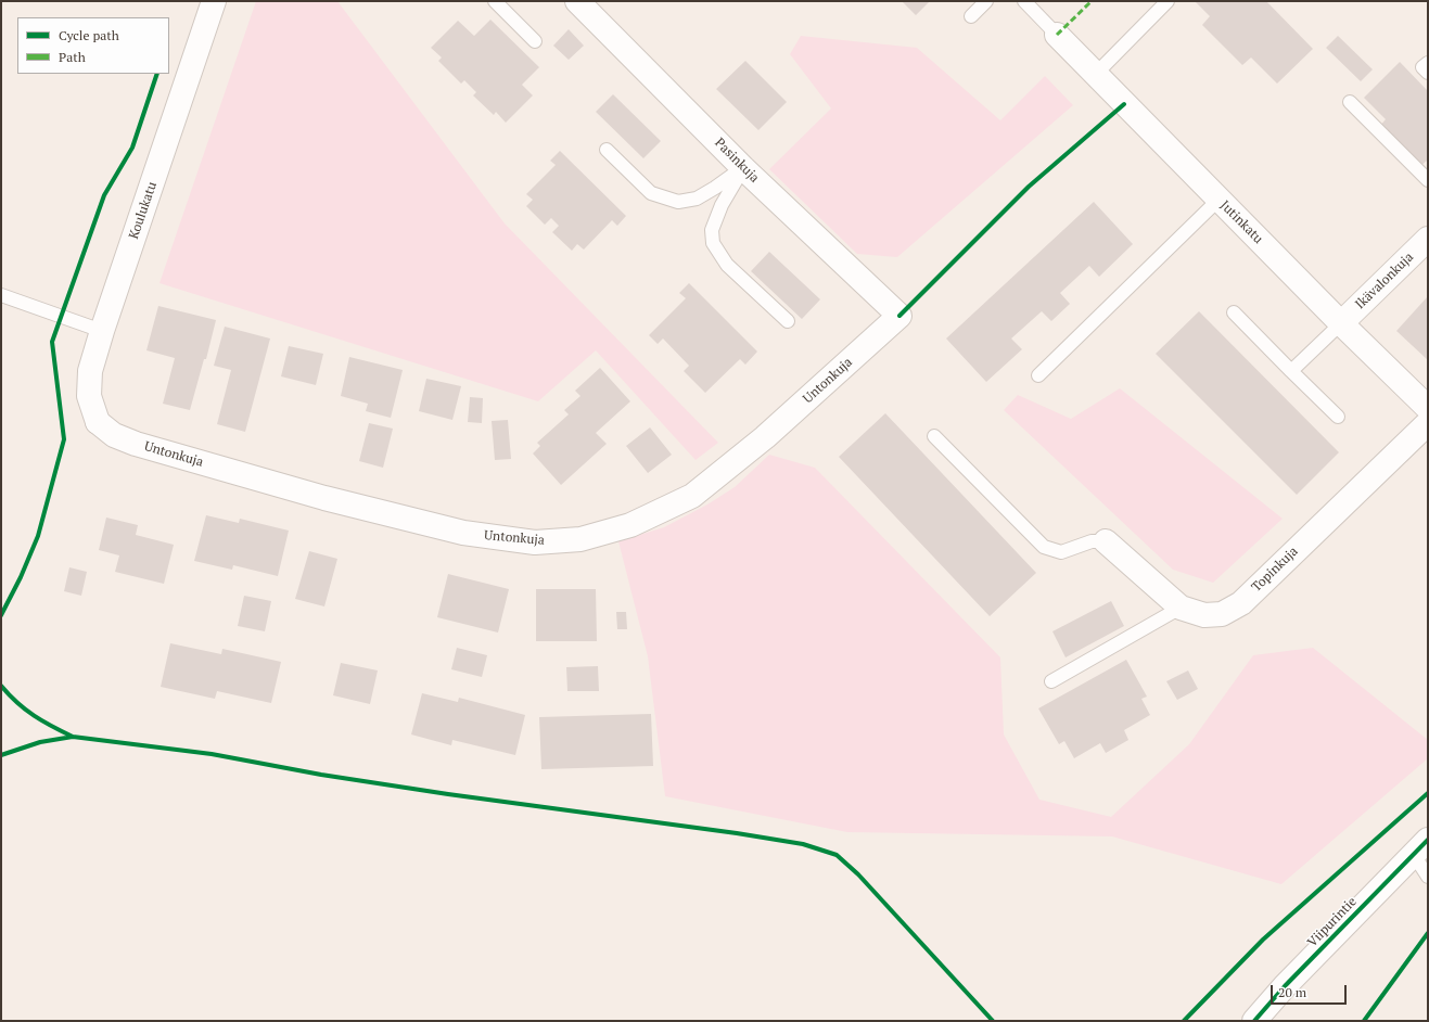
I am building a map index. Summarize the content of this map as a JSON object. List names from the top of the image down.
{
  "streets": {
    "street": [
      "Pasinkuja",
      "Koulukatu",
      "Jutinkatu",
      "Ikävalonkuja",
      "Untonkuja",
      "Topinkuja",
      "Viipurintie"
    ]
  },
  "crossings": [
    ["Pasinkuja", "Untonkuja"],
    ["Koulukatu", "Untonkuja"],
    ["Jutinkatu", "Ikävalonkuja"]
  ],
  "legend": ["Cycle path", "Path"],
  "scale_bar": "20 m"
}
